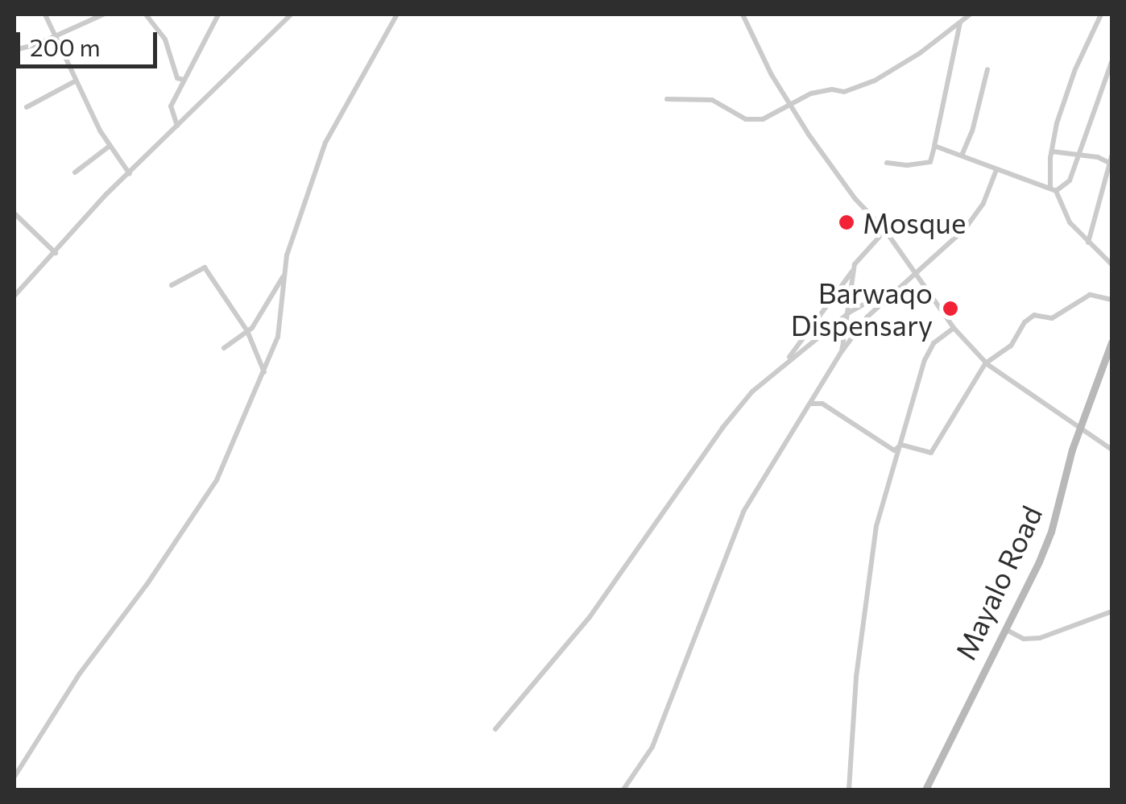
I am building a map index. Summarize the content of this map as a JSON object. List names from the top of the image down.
{
  "streets": {
    "street": ["Mayalo Road"]
  },
  "places": ["Mosque", "Barwaqo Dispensary"],
  "scale_bar": "200 m"
}
